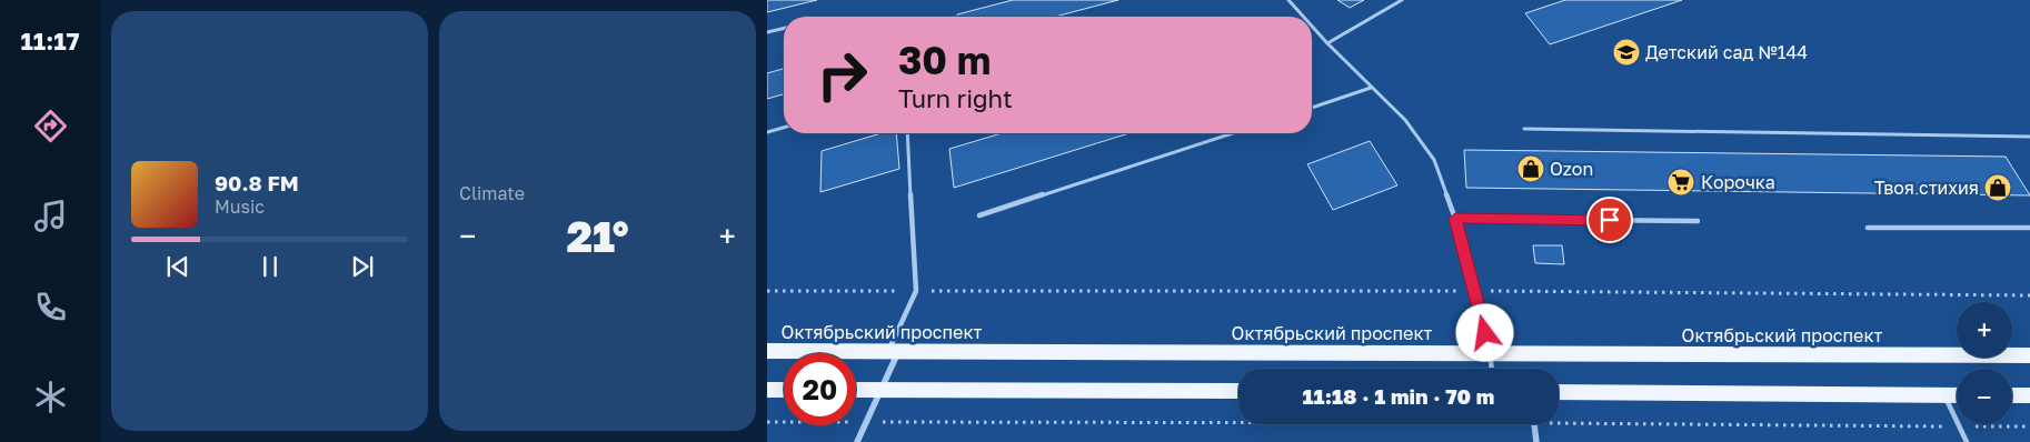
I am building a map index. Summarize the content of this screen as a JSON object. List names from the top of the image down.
{
  "streets": {
    "main road": ["Октябрьский проспект"]
  },
  "places": {
    "school or university": ["Детский сад №144"],
    "shop": ["Ozon", "Твоя стихия"],
    "supermarket": ["Корочка"]
  },
  "page": {
    "tabs": "11:17",
    "tile": "Climate",
    "turn": ["30 m", "Turn right"],
    "song": ["90.8 FM", "Music"],
    "heat": ["−", "21°", "+"],
    "map_buttons": ["+", "−"],
    "limit": "20",
    "trip": "11:18 · 1 min · 70 m"
  }
}
